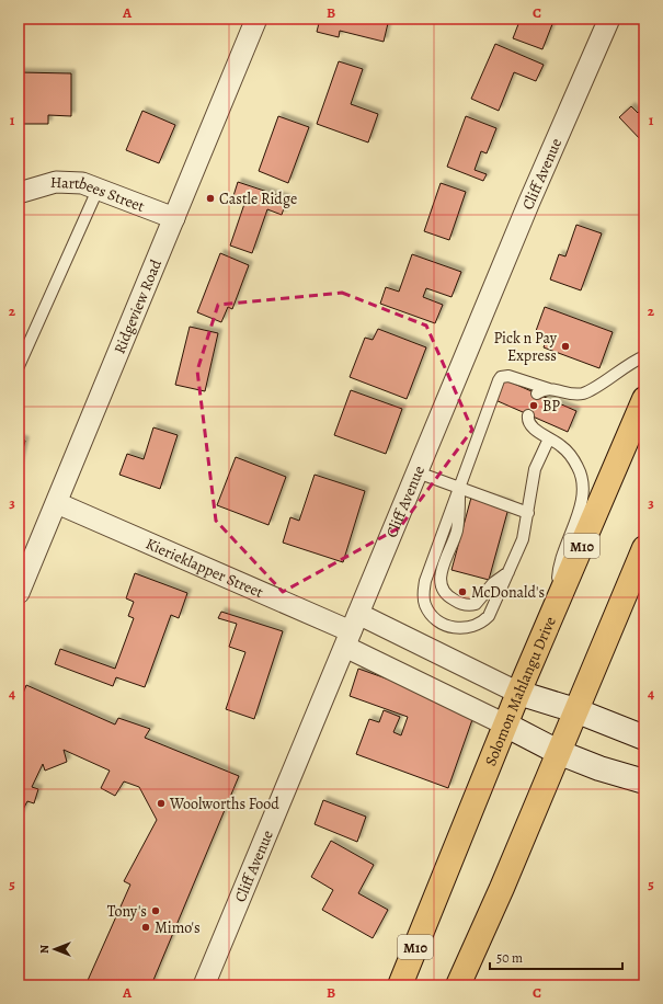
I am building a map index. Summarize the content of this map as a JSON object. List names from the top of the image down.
{
  "streets": {
    "main road": ["M10", "Solomon Mahlangu Drive"],
    "street": [
      "Cliff Avenue",
      "Hartbees Street",
      "Ridgeview Road",
      "Kierieklapper Street"
    ]
  },
  "crossings": [
    ["Cliff Avenue", "Kierieklapper Street"],
    ["Hartbees Street", "Ridgeview Road"],
    ["Ridgeview Road", "Kierieklapper Street"],
    ["Kierieklapper Street", "Solomon Mahlangu Drive"]
  ],
  "places": [
    "Castle Ridge",
    "Pick n Pay Express",
    "BP",
    "McDonald's",
    "Woolworths Food",
    "Tony's",
    "Mimo's"
  ],
  "scale_bar": "50 m",
  "north": "left",
  "grid": {
    "columns": ["A", "B", "C"],
    "rows": [
      "1",
      "2",
      "3",
      "4",
      "5"
    ]
  }
}
